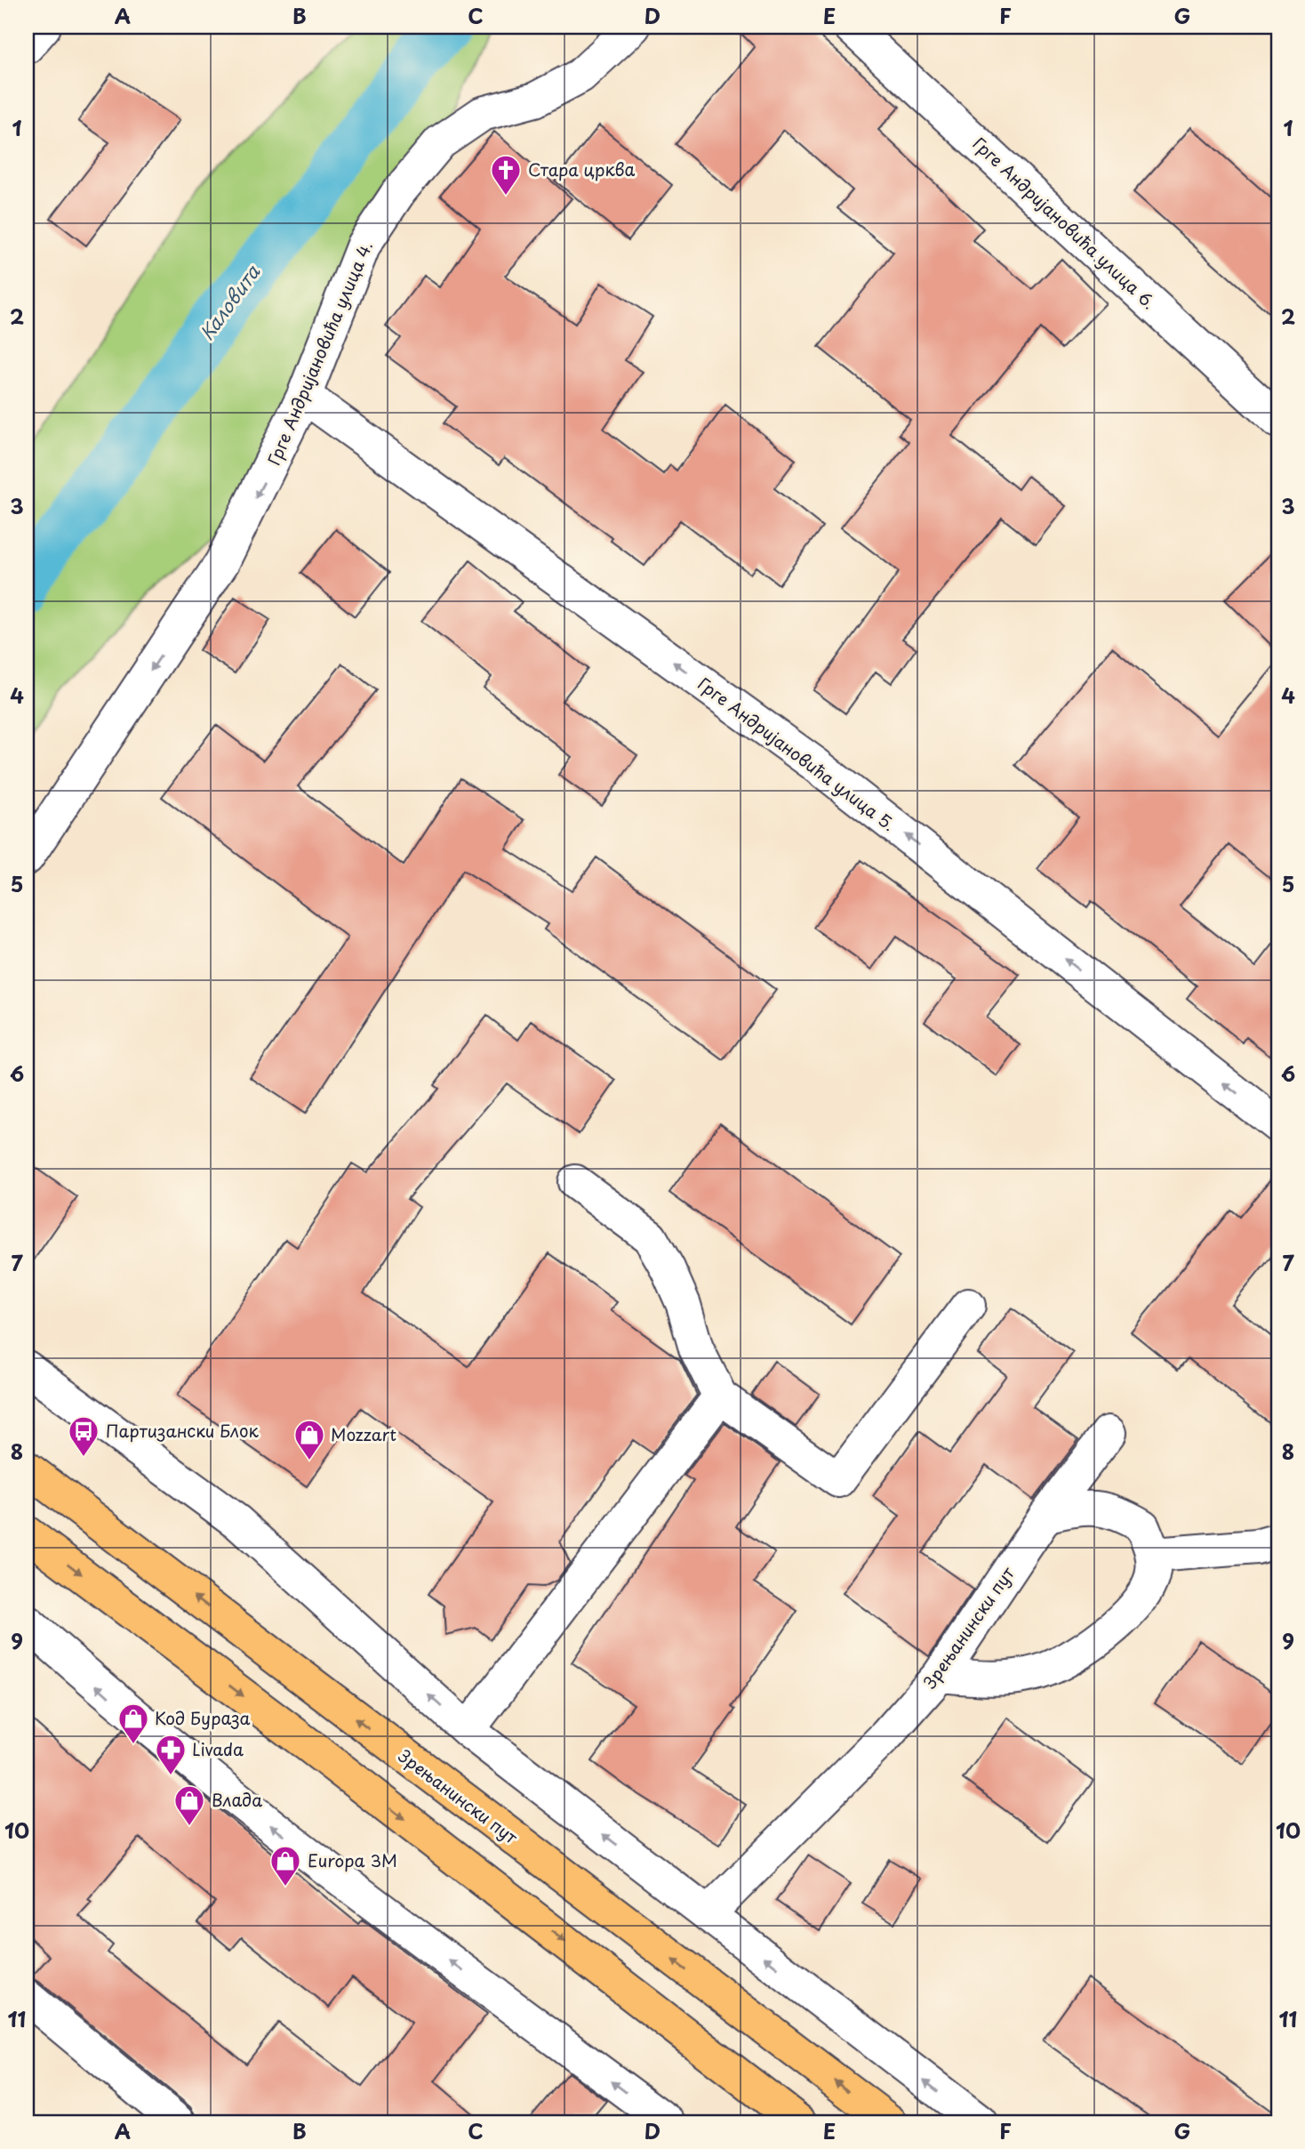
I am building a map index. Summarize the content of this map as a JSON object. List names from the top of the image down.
{
  "streets": {
    "main road": ["Зрењанински пут"],
    "street": ["Грге Андријановића улица 6.", "Грге Андријановића улица 4.", "Грге Андријановића улица 5."]
  },
  "crossings": [
    ["Грге Андријановића улица 4.", "Грге Андријановића улица 5."]
  ],
  "one_way": ["Грге Андријановића улица 4.", "Грге Андријановића улица 5."],
  "water": ["Каловита"],
  "places": {
    "church": ["Стара црква"],
    "bus stop": ["Партизански Блок"],
    "shop": [
      "Mozzart",
      "Код Бураза",
      "Влада",
      "Europa 3M"
    ],
    "pharmacy": ["Livada"]
  },
  "grid": {
    "columns": [
      "A",
      "B",
      "C",
      "D",
      "E",
      "F",
      "G"
    ],
    "rows": [
      "1",
      "2",
      "3",
      "4",
      "5",
      "6",
      "7",
      "8",
      "9",
      "10",
      "11"
    ]
  }
}
